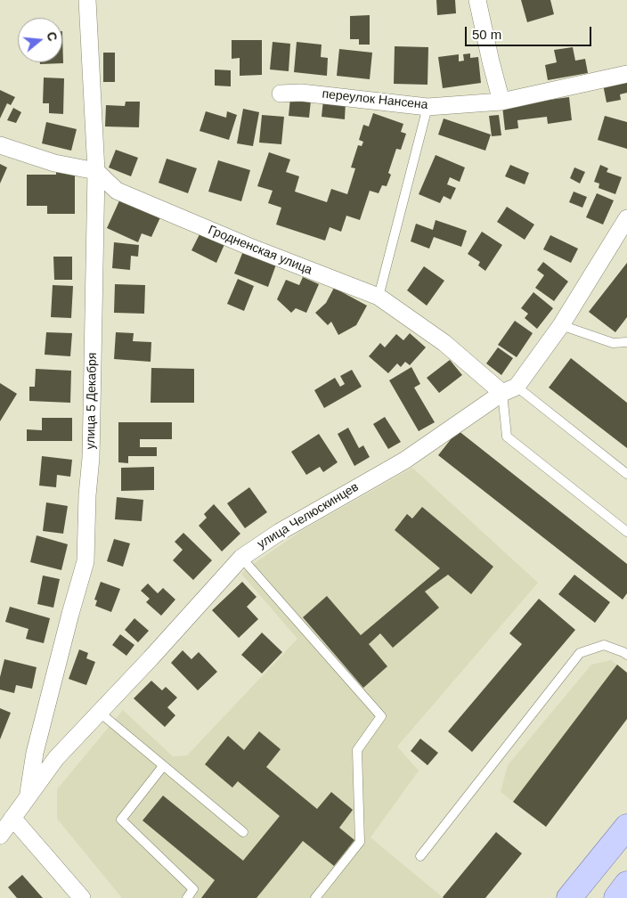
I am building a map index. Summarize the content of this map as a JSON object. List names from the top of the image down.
{
  "streets": {
    "street": [
      "переулок Нансена",
      "Гродненская улица",
      "улица 5 Декабря",
      "улица Челюскинцев"
    ]
  },
  "crossings": [
    ["Гродненская улица", "улица 5 Декабря"],
    ["Гродненская улица", "улица Челюскинцев"],
    ["улица 5 Декабря", "улица Челюскинцев"]
  ],
  "scale_bar": "50 m",
  "north": "right"
}
